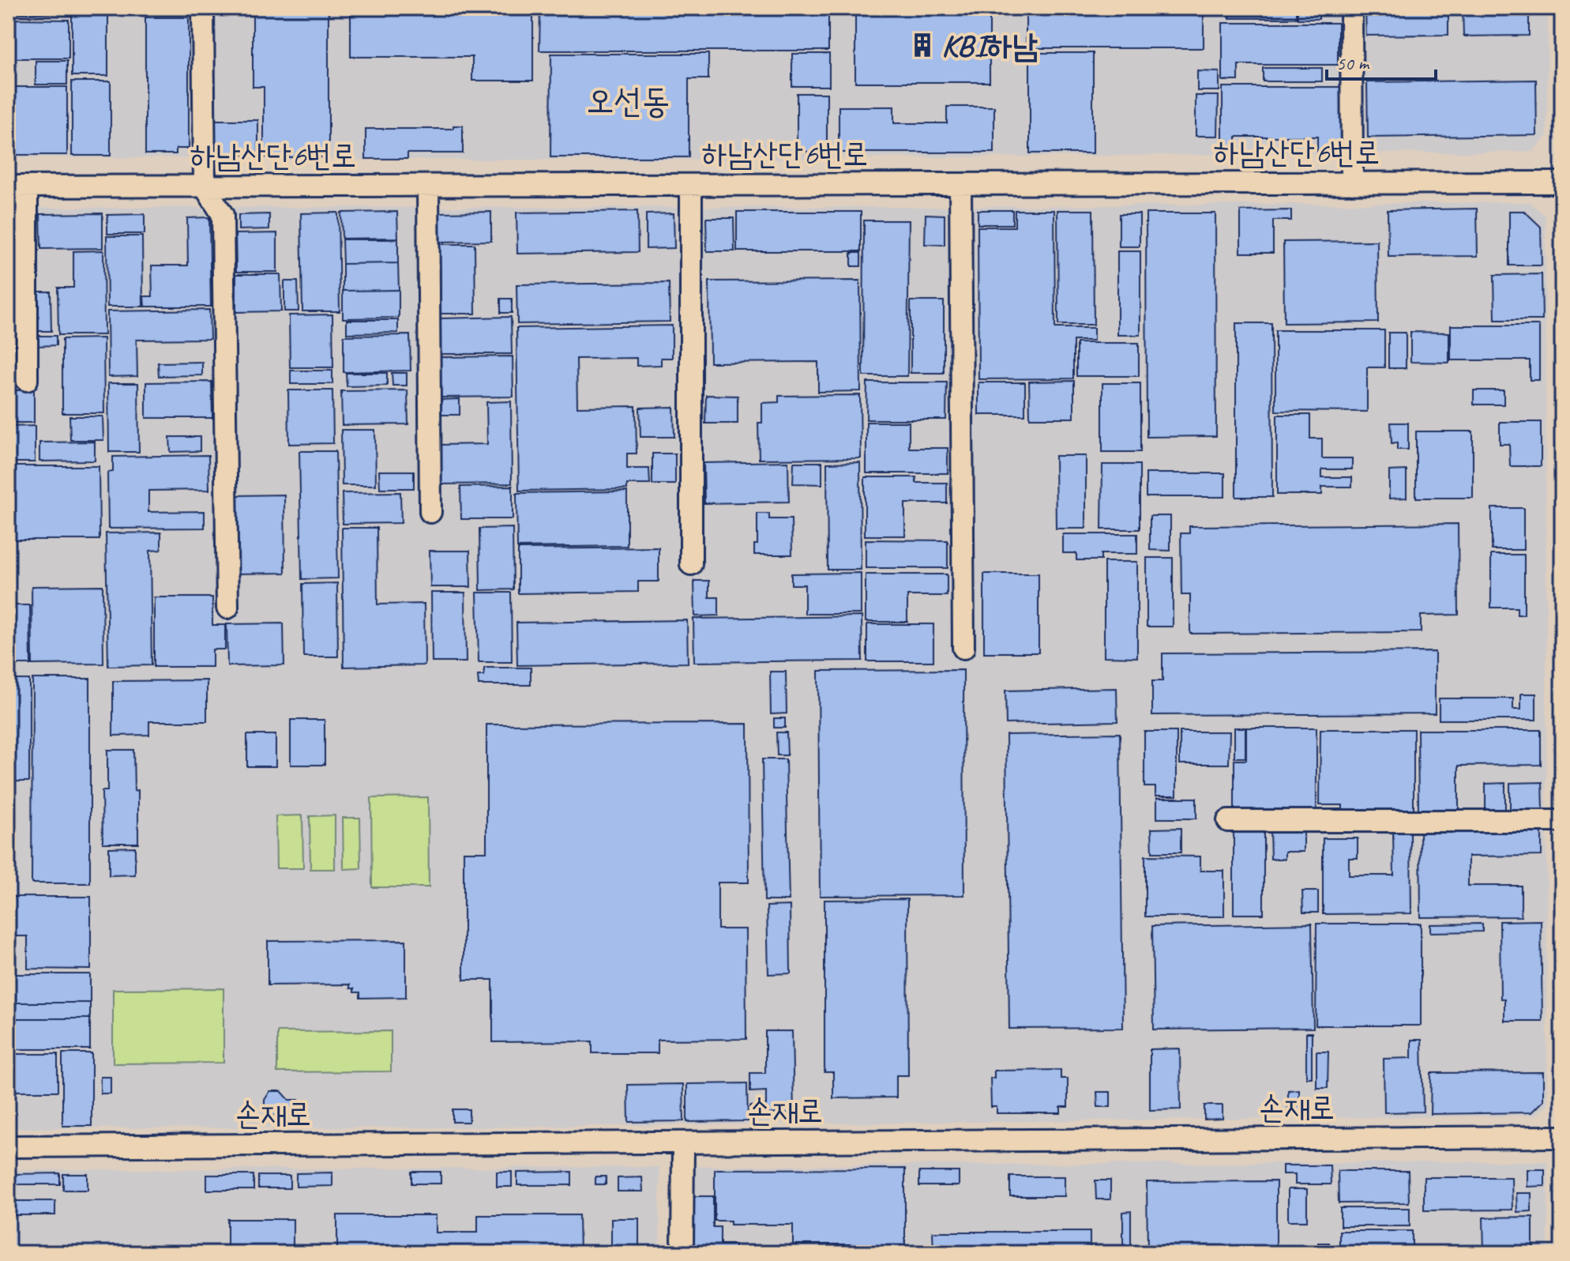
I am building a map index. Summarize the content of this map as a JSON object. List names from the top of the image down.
{
  "streets": {
    "street": ["하남산단6번로", "손재로"]
  },
  "districts": ["오선동"],
  "places": {
    "building": ["KBI하남"]
  },
  "scale_bar": "50 m"
}
